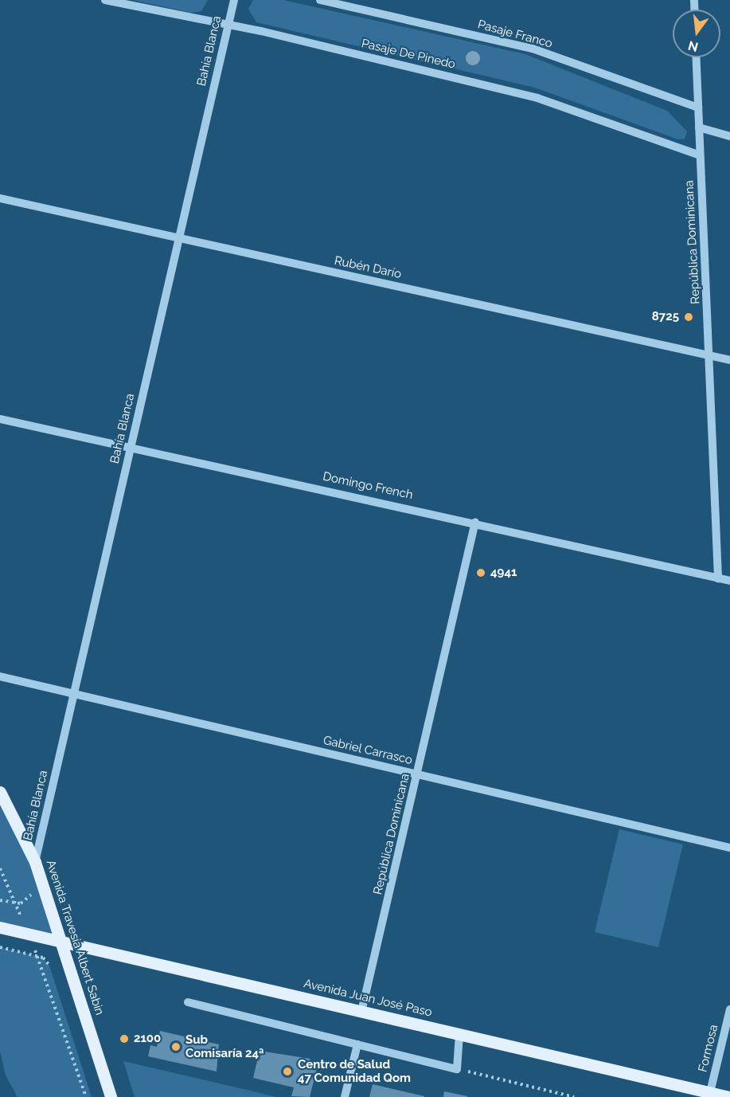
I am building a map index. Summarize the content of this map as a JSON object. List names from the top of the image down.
{
  "streets": {
    "main road": ["Avenida Travesía Albert Sabin", "Avenida Juan José Paso"],
    "street": [
      "Pasaje Franco",
      "Bahía Blanca",
      "Pasaje De Pinedo",
      "República Dominicana",
      "Rubén Darío",
      "Domingo French",
      "Gabriel Carrasco",
      "Formosa"
    ]
  },
  "crossings": [
    ["Pasaje Franco", "República Dominicana"],
    ["Bahía Blanca", "Pasaje De Pinedo"],
    ["Bahía Blanca", "Rubén Darío"],
    ["Bahía Blanca", "Domingo French"],
    ["Bahía Blanca", "Gabriel Carrasco"],
    ["Bahía Blanca", "Avenida Travesía Albert Sabin"],
    ["Pasaje De Pinedo", "República Dominicana"],
    ["República Dominicana", "Rubén Darío"],
    ["República Dominicana", "Domingo French"],
    ["República Dominicana", "Gabriel Carrasco"],
    ["República Dominicana", "Avenida Juan José Paso"],
    ["Avenida Travesía Albert Sabin", "Avenida Juan José Paso"],
    ["Avenida Juan José Paso", "Formosa"]
  ],
  "places": [
    "8725",
    "4941",
    "2100",
    "Sub Comisaría 24ª",
    "Centro de Salud 47 Comunidad Qom"
  ],
  "north": "bottom"
}
